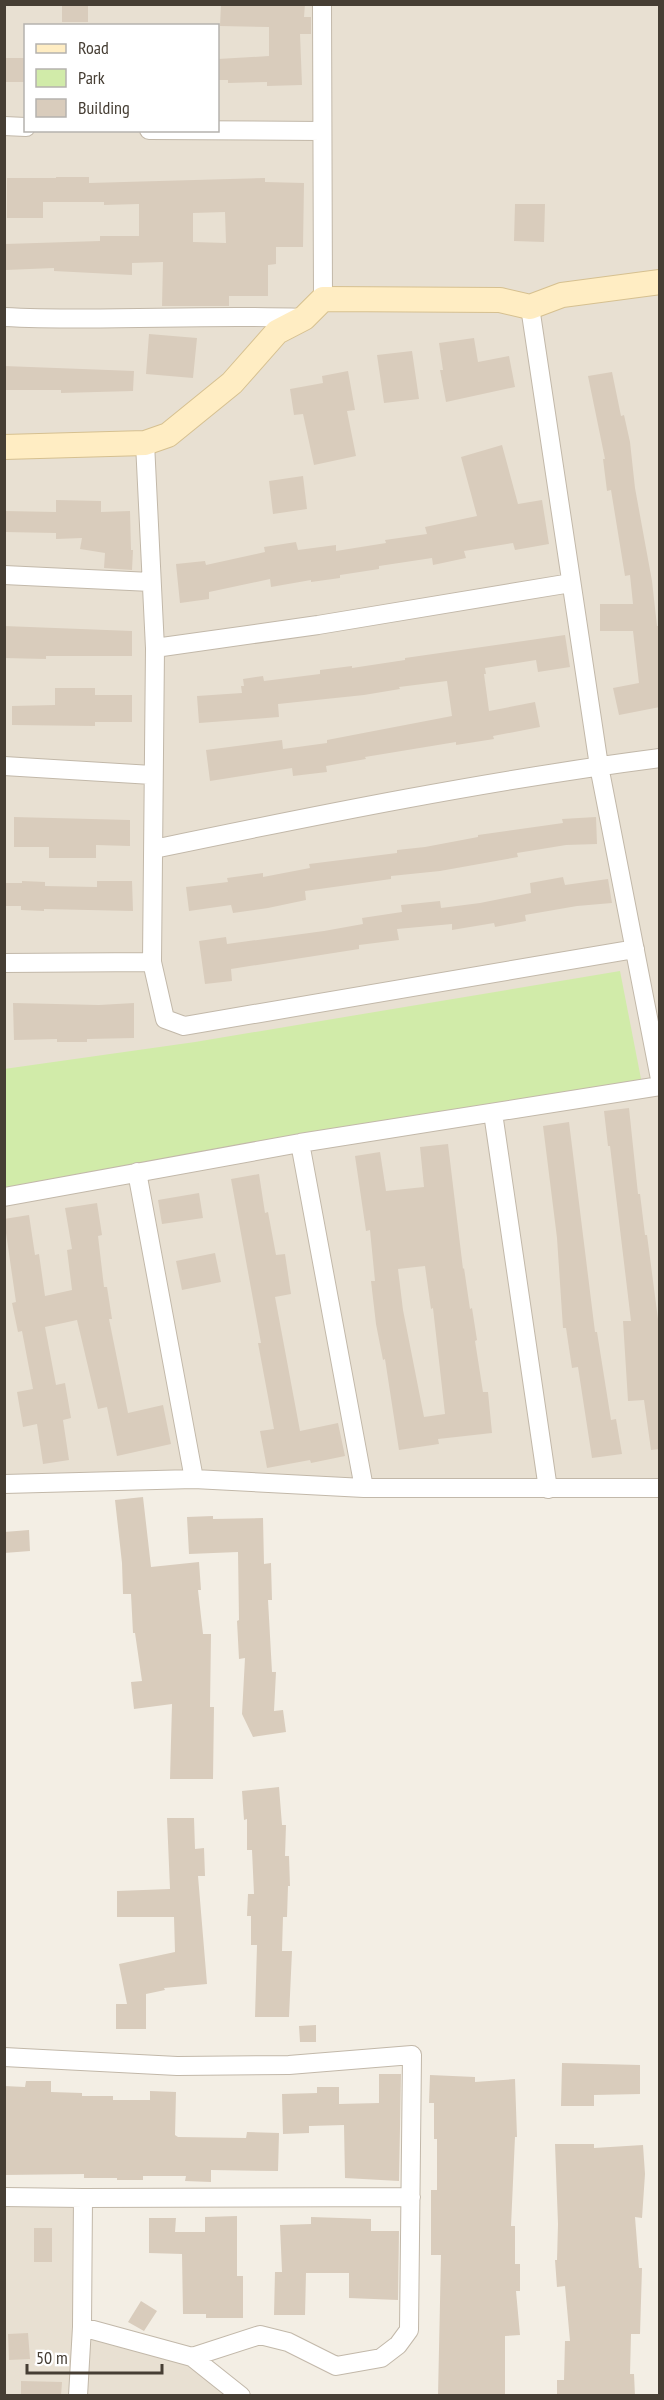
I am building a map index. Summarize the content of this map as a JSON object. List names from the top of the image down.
{
  "legend": ["Road", "Park", "Building"],
  "scale_bar": "50 m"
}
